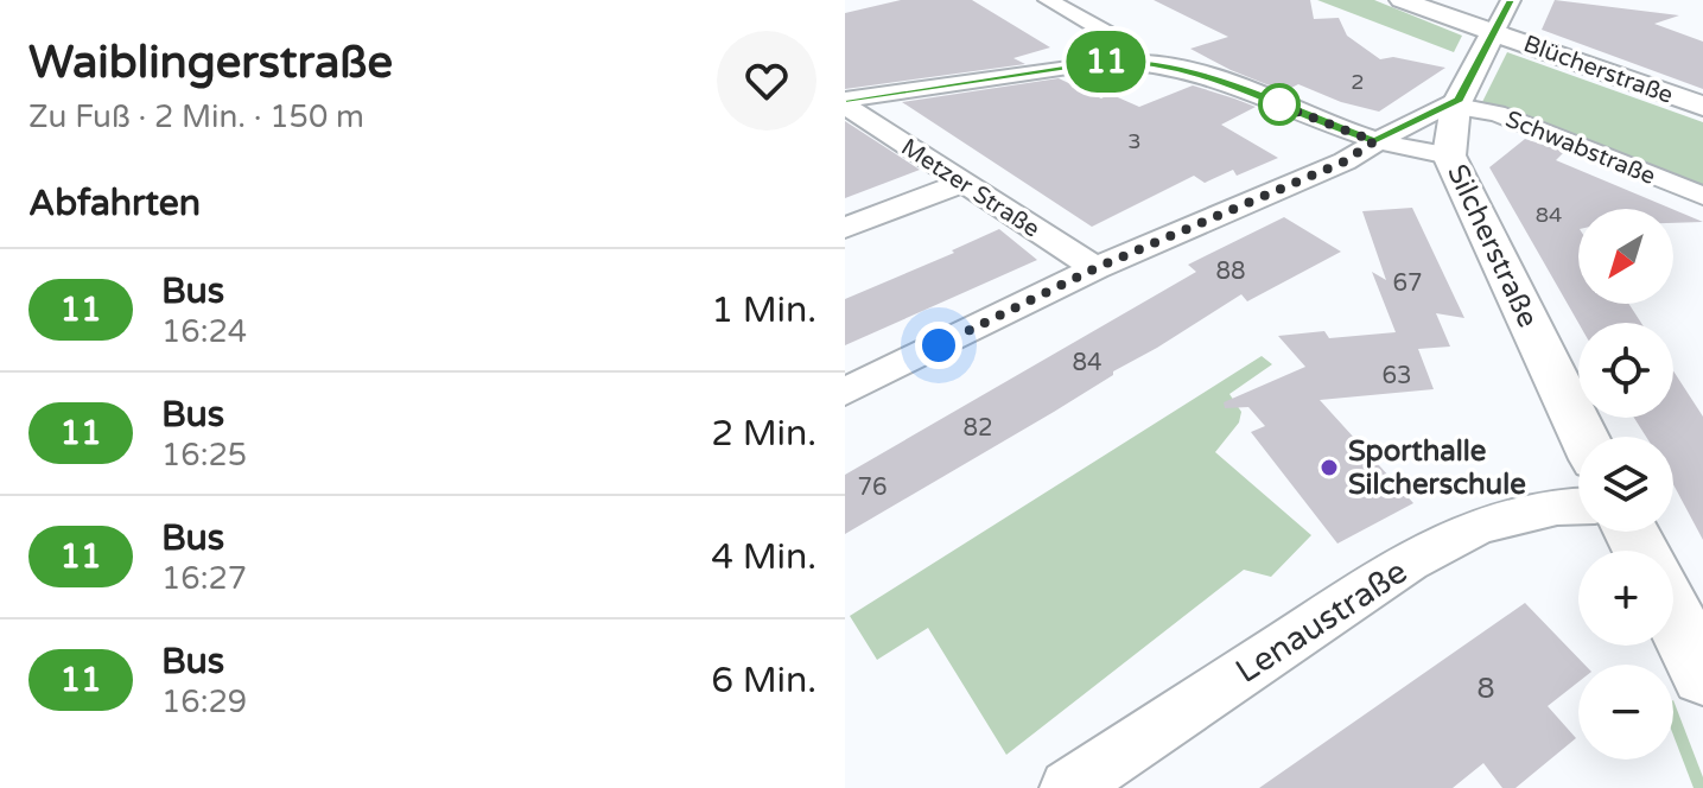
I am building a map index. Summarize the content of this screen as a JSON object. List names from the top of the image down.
{
  "streets": {
    "street": [
      "Blücherstraße",
      "Schwabstraße",
      "Metzer Straße",
      "Silcherstraße",
      "Lenaustraße"
    ]
  },
  "crossings": [
    ["Blücherstraße", "Silcherstraße"],
    ["Schwabstraße", "Silcherstraße"]
  ],
  "places": ["Sporthalle Silcherschule"],
  "lines": ["bus line 11"],
  "house_numbers": [
    "2",
    "3",
    "84",
    "88",
    "67",
    "84",
    "63",
    "82",
    "76",
    "8"
  ],
  "north": "bottom left",
  "page": {
    "heading": [
      ["Waiblingerstraße", "Zu Fuß · 2 Min. · 150 m"],
      "Abfahrten"
    ],
    "on_map": "11",
    "map_buttons": ["+", "−"],
    "list": [
      {
        "mark": "11",
        "name": "Bus",
        "note": "16:24",
        "value": "1 Min."
      },
      {
        "mark": "11",
        "name": "Bus",
        "note": "16:25",
        "value": "2 Min."
      },
      {
        "mark": "11",
        "name": "Bus",
        "note": "16:27",
        "value": "4 Min."
      },
      {
        "mark": "11",
        "name": "Bus",
        "note": "16:29",
        "value": "6 Min."
      }
    ]
  }
}
